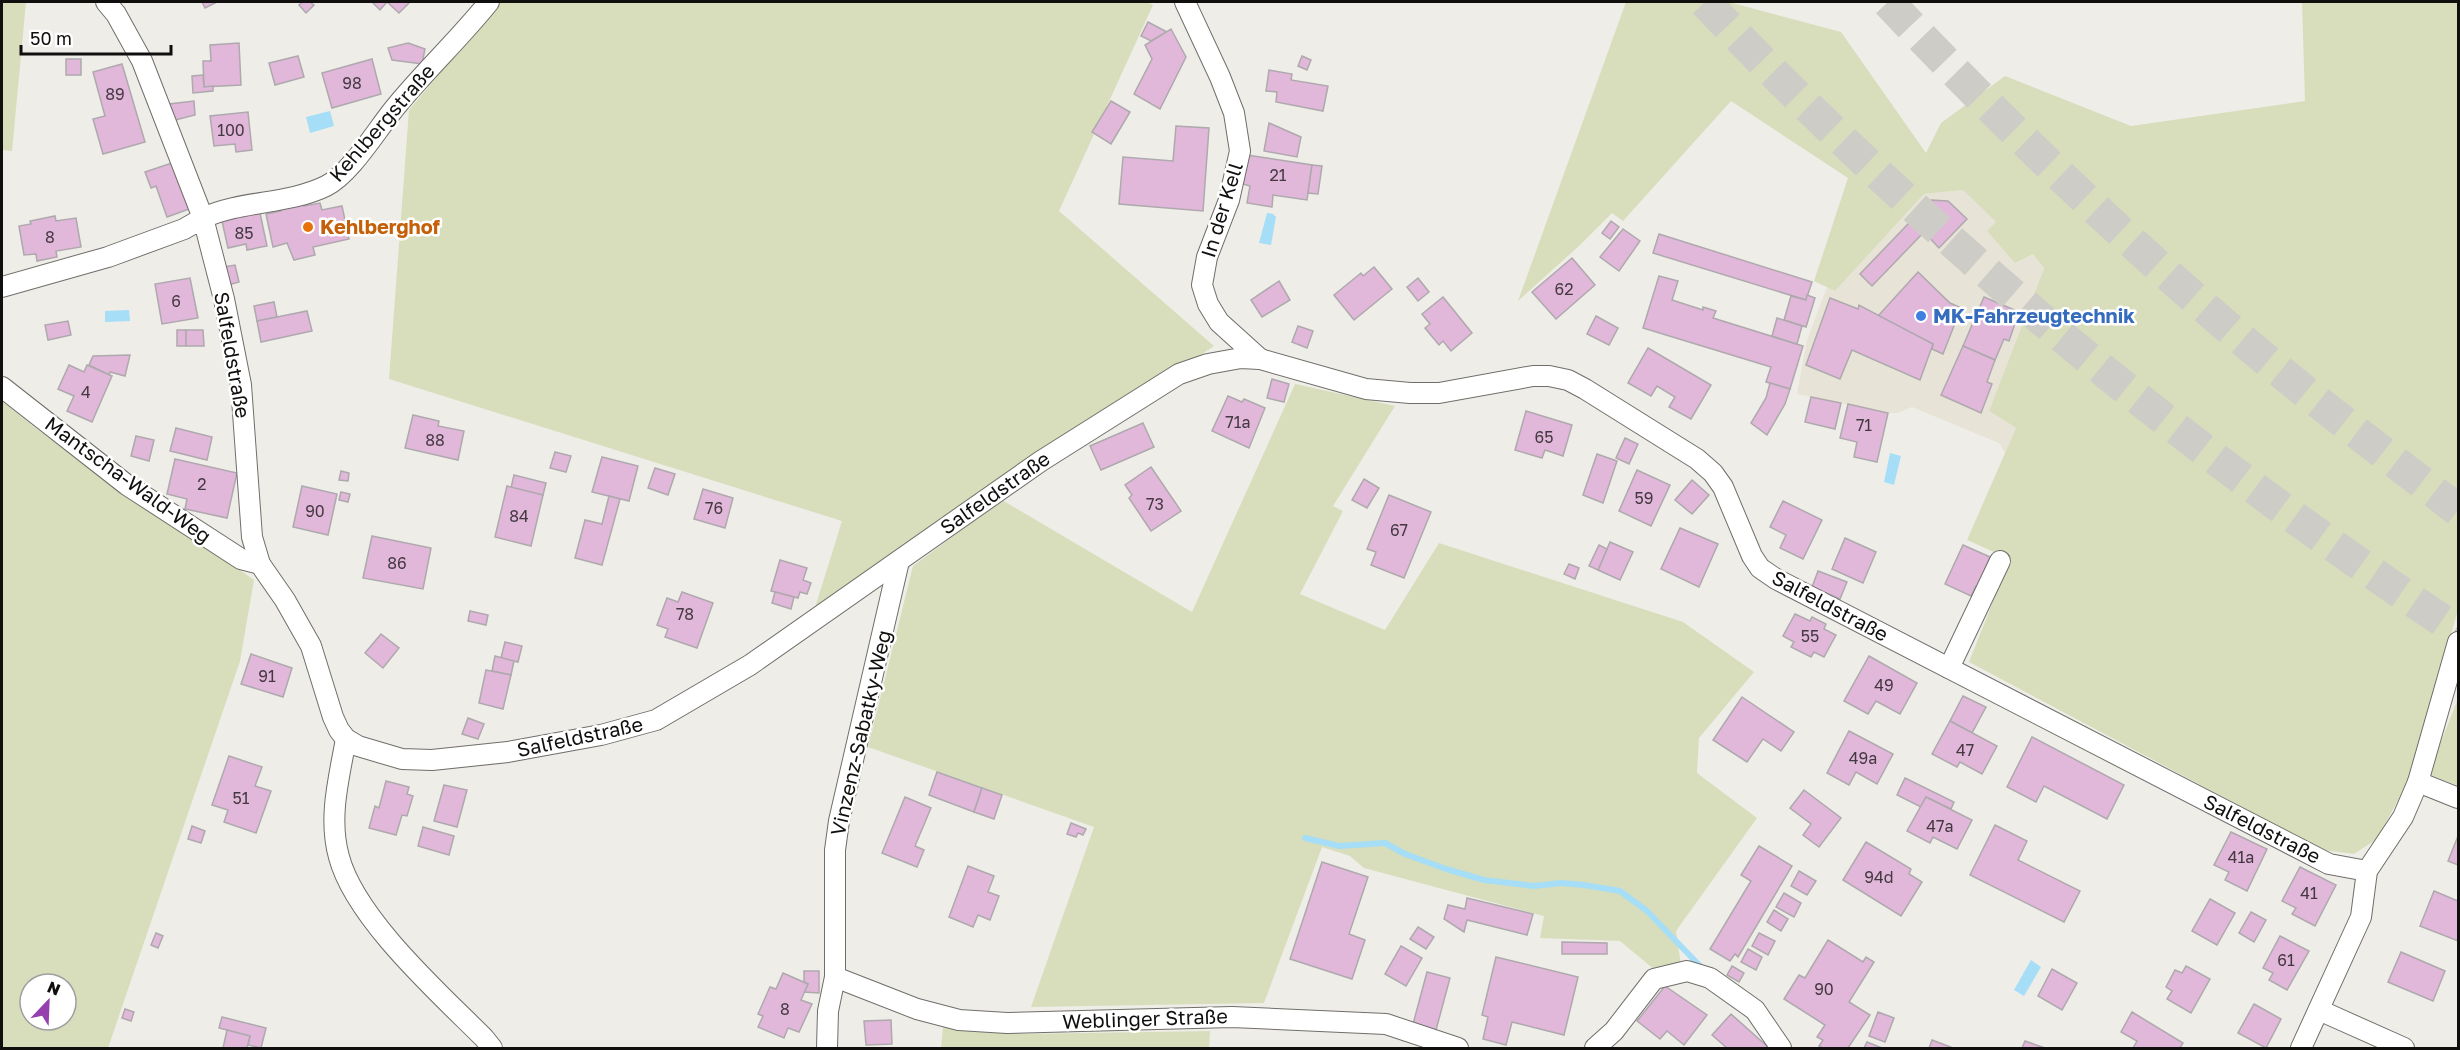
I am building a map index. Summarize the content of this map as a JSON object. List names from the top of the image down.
{
  "streets": {
    "street": [
      "Kehlbergstraße",
      "In der Kell",
      "Salfeldstraße",
      "Mantscha-Wald-Weg",
      "Vinzenz-Sabatky-Weg",
      "Weblinger Straße"
    ]
  },
  "crossings": [
    ["Kehlbergstraße", "Salfeldstraße"],
    ["In der Kell", "Salfeldstraße"],
    ["Salfeldstraße", "Mantscha-Wald-Weg"],
    ["Salfeldstraße", "Vinzenz-Sabatky-Weg"],
    ["Vinzenz-Sabatky-Weg", "Weblinger Straße"]
  ],
  "places": ["Kehlberghof", "MK-Fahrzeugtechnik"],
  "house_numbers": [
    "98",
    "89",
    "100",
    "21",
    "85",
    "8",
    "62",
    "6",
    "4",
    "71a",
    "71",
    "65",
    "88",
    "2",
    "59",
    "73",
    "76",
    "90",
    "84",
    "67",
    "86",
    "78",
    "55",
    "91",
    "49",
    "47",
    "49a",
    "51",
    "47a",
    "41a",
    "94d",
    "41",
    "61",
    "90",
    "8"
  ],
  "scale_bar": "50 m",
  "north": "top right"
}
